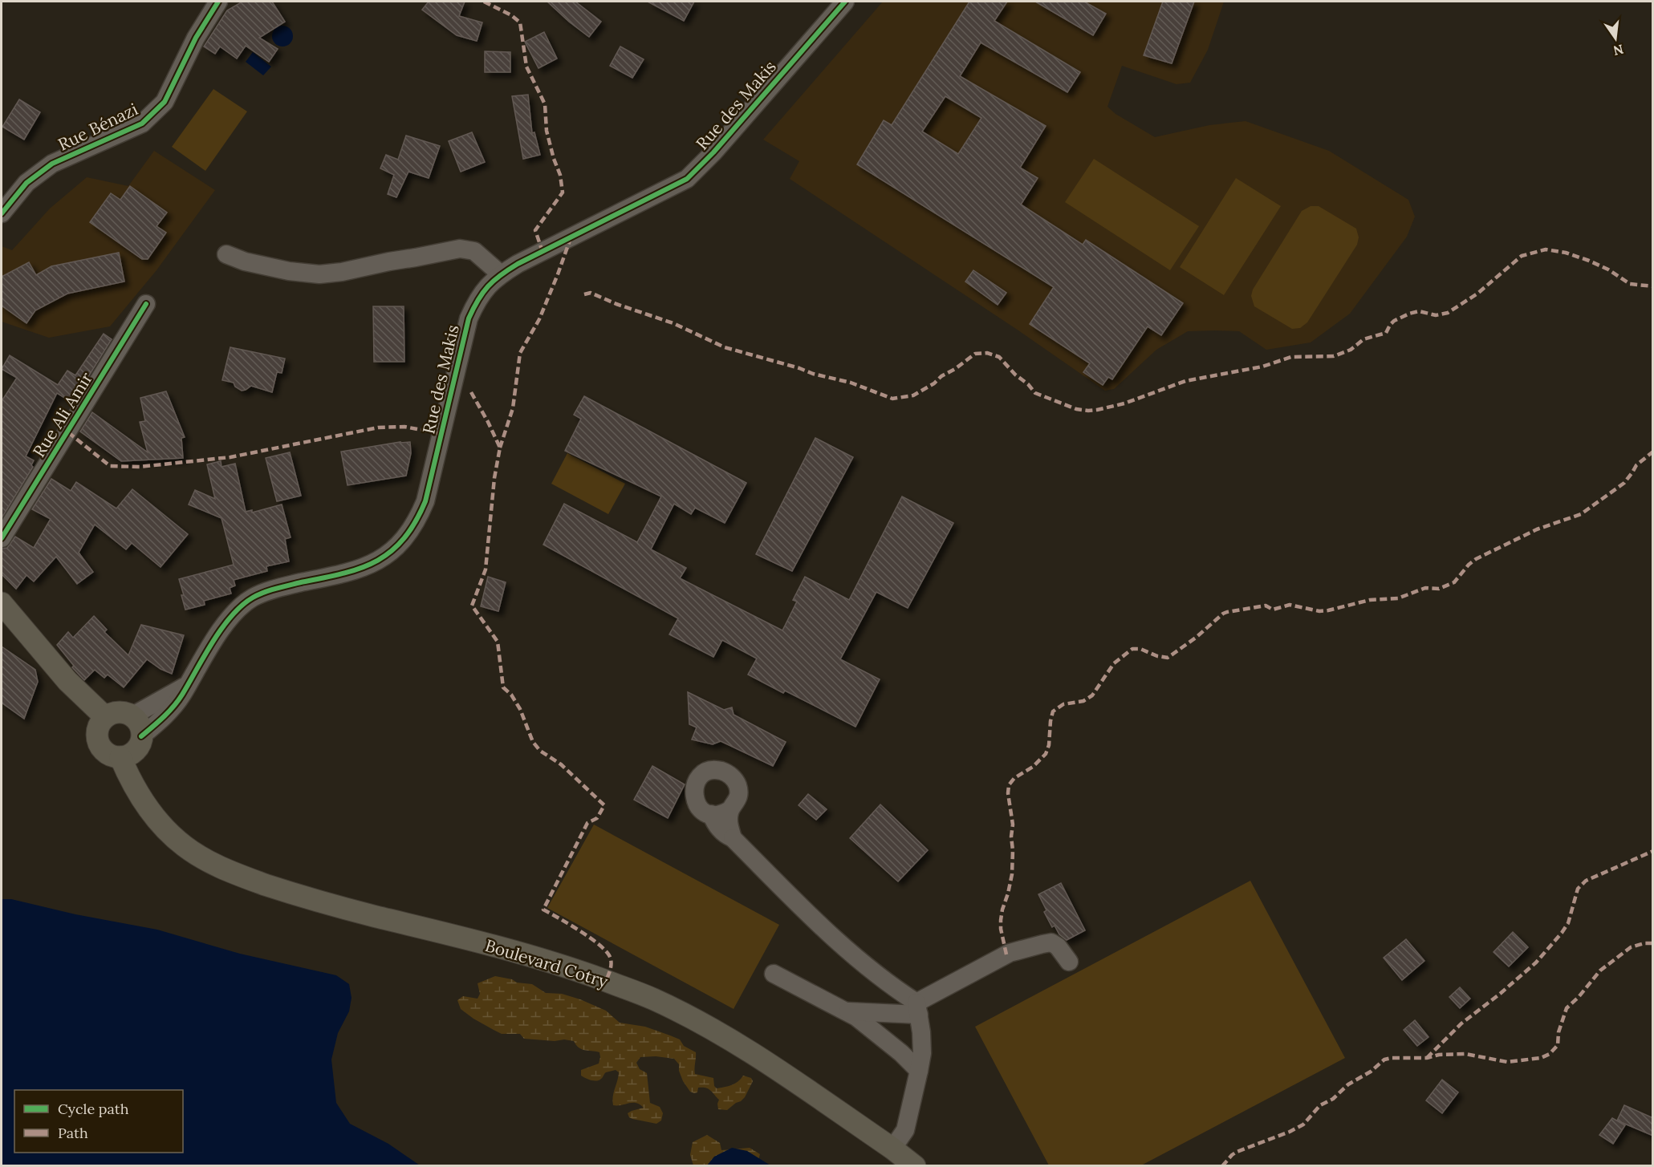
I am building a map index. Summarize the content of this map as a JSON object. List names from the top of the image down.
{
  "streets": {
    "main road": ["Boulevard Cotry"],
    "street": ["Rue des Makis", "Rue Bénazi", "Rue Ali Amir"]
  },
  "crossings": [
    ["Rue des Makis", "Boulevard Cotry"]
  ],
  "legend": ["Cycle path", "Path"],
  "north": "bottom"
}
